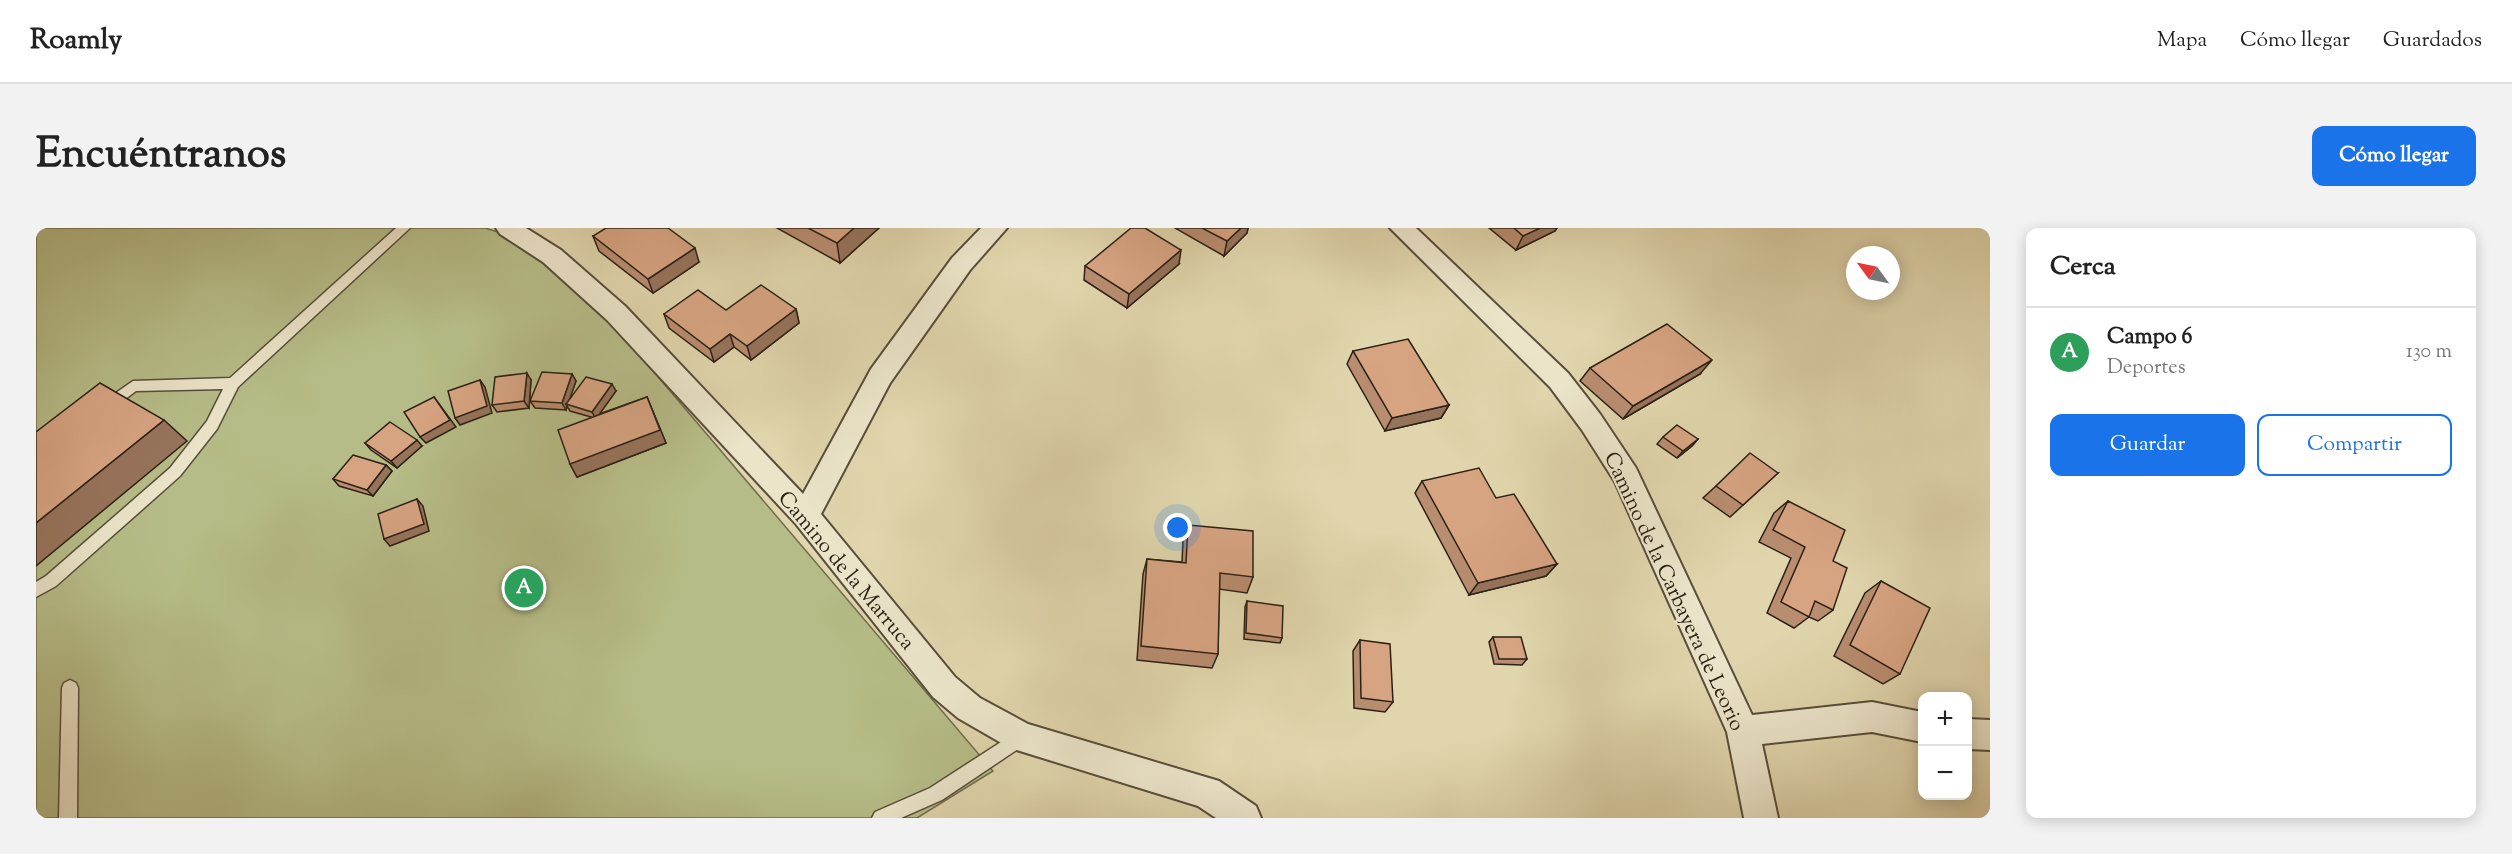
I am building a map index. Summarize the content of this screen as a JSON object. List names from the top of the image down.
{
  "streets": {
    "street": ["Camino de la Marruca", "Camino de la Carbayera de Leorio"]
  },
  "north": "top left",
  "page": {
    "header": "Roamly",
    "nav": ["Mapa", "Cómo llegar", "Guardados"],
    "title": "Encuéntranos",
    "buttons": [
      "Cómo llegar",
      ["Guardar", "Compartir"]
    ],
    "heading": "Cerca",
    "list": [
      {
        "mark": "A",
        "name": "Campo 6",
        "note": "Deportes",
        "value": "130 m"
      }
    ],
    "pins": "A",
    "map_buttons": ["+", "−"]
  }
}
